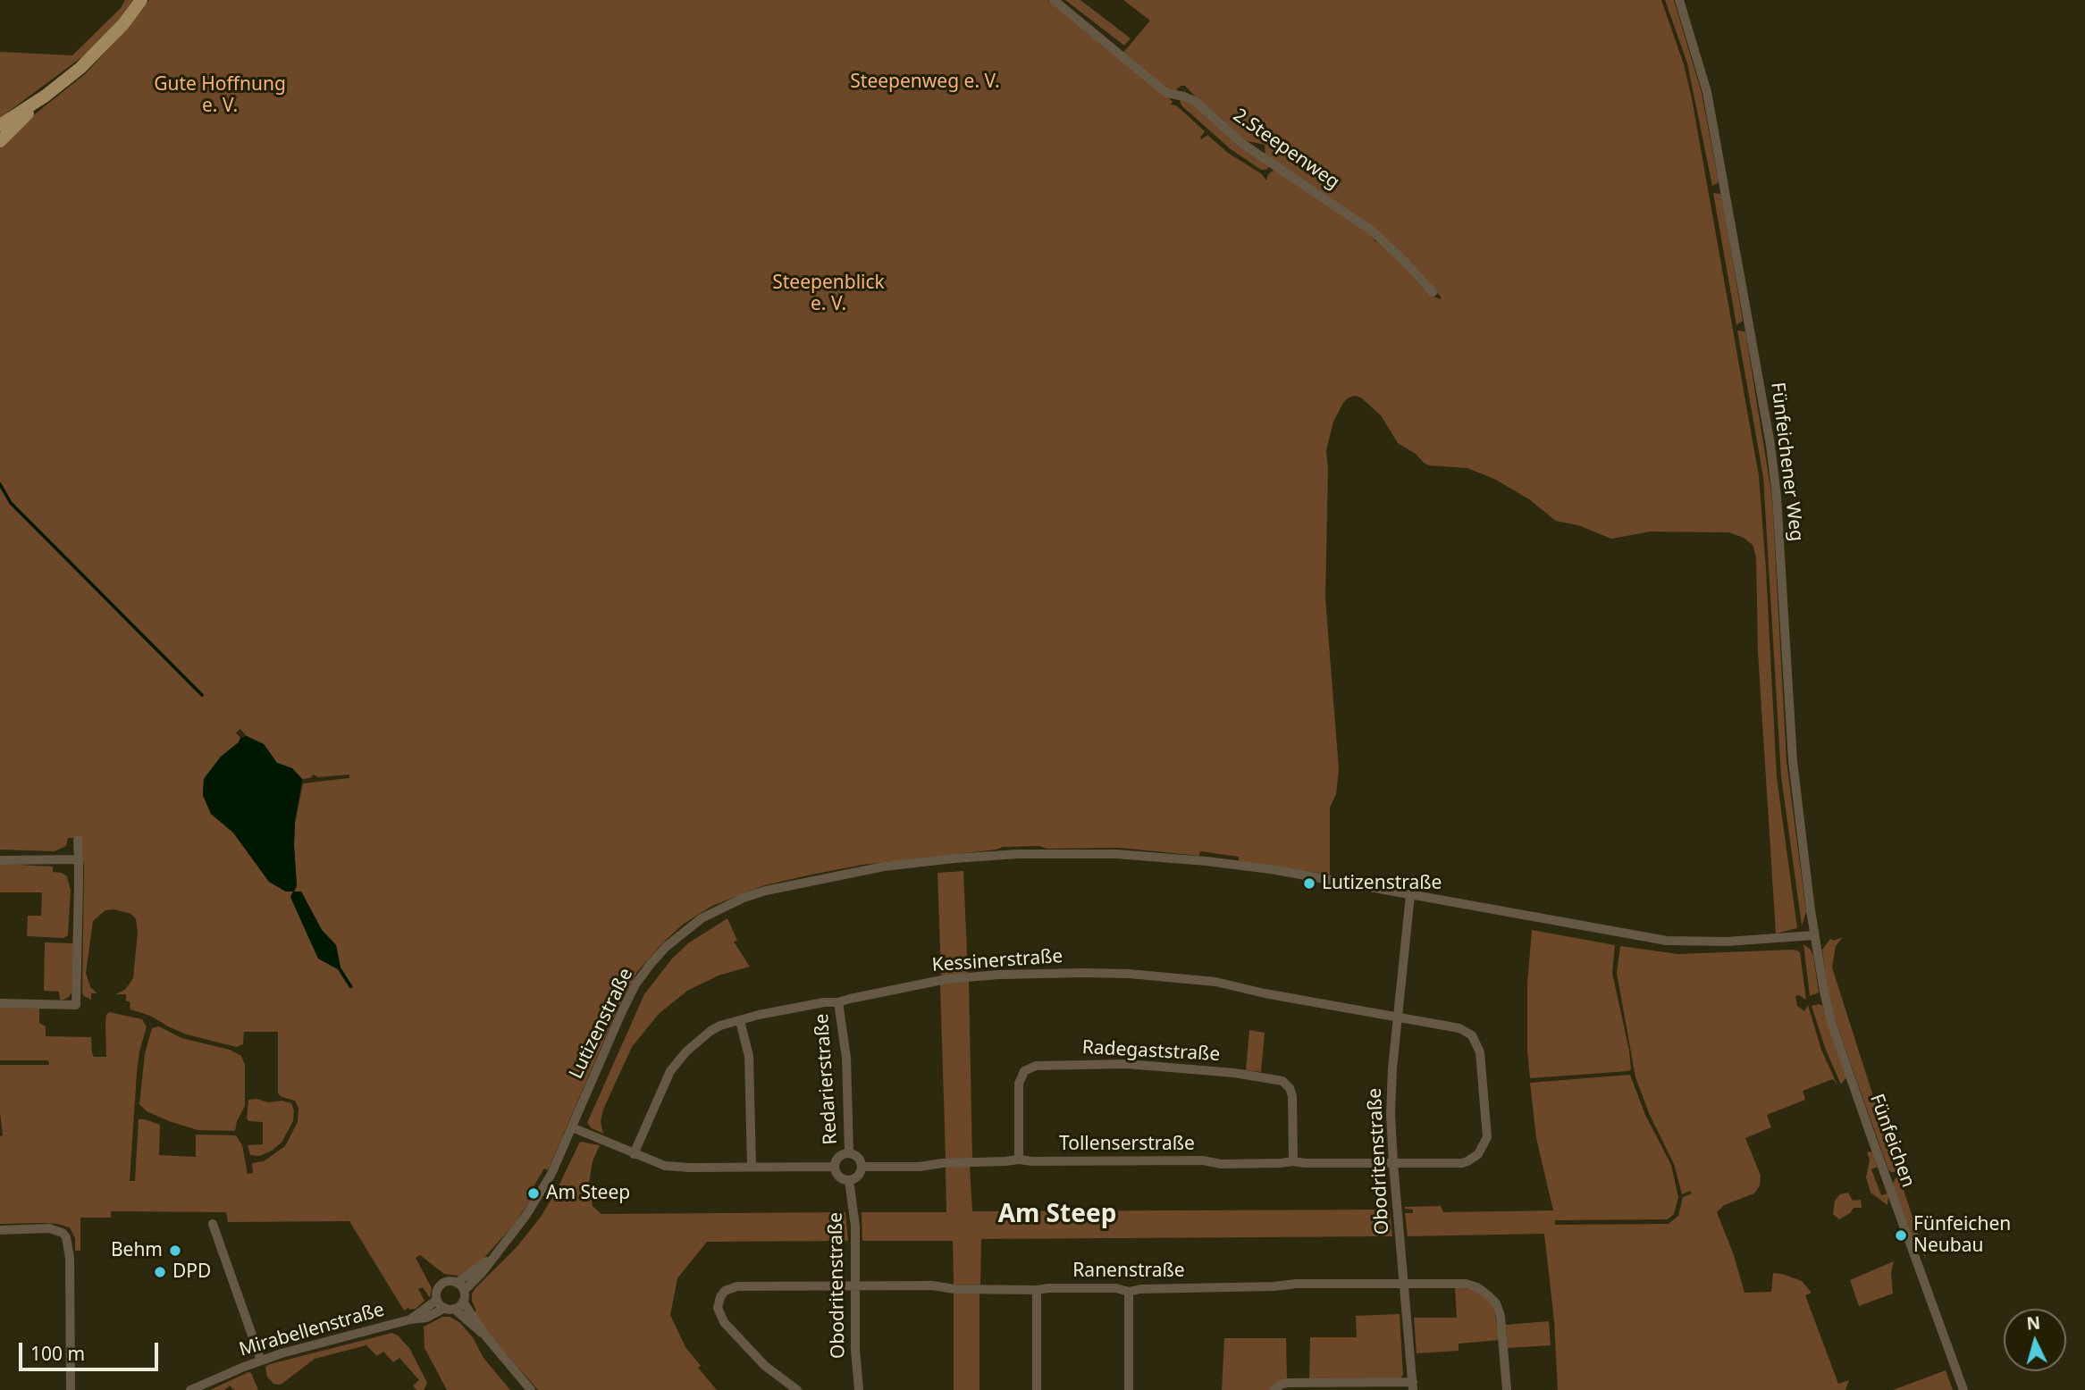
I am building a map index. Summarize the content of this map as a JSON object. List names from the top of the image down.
{
  "streets": {
    "street": [
      "2.Steepenweg",
      "Fünfeichener Weg",
      "Kessinerstraße",
      "Lutizenstraße",
      "Radegaststraße",
      "Redarierstraße",
      "Fünfeichen",
      "Tollenserstraße",
      "Obodritenstraße",
      "Ranenstraße",
      "Mirabellenstraße"
    ]
  },
  "crossings": [
    ["Fünfeichener Weg", "Lutizenstraße"],
    ["Fünfeichener Weg", "Fünfeichen"],
    ["Kessinerstraße", "Redarierstraße"],
    ["Kessinerstraße", "Tollenserstraße"],
    ["Kessinerstraße", "Obodritenstraße"],
    ["Lutizenstraße", "Fünfeichen"],
    ["Lutizenstraße", "Obodritenstraße"],
    ["Lutizenstraße", "Mirabellenstraße"],
    ["Radegaststraße", "Tollenserstraße"],
    ["Redarierstraße", "Tollenserstraße"],
    ["Redarierstraße", "Obodritenstraße"],
    ["Tollenserstraße", "Obodritenstraße"],
    ["Obodritenstraße", "Ranenstraße"]
  ],
  "districts": ["Am Steep"],
  "parks": ["Steepenweg e. V.", "Gute Hoffnung e. V.", "Steepenblick e. V."],
  "places": [
    "Lutizenstraße",
    "Am Steep",
    "Fünfeichen Neubau",
    "Behm",
    "DPD"
  ],
  "scale_bar": "100 m",
  "north": "top"
}
